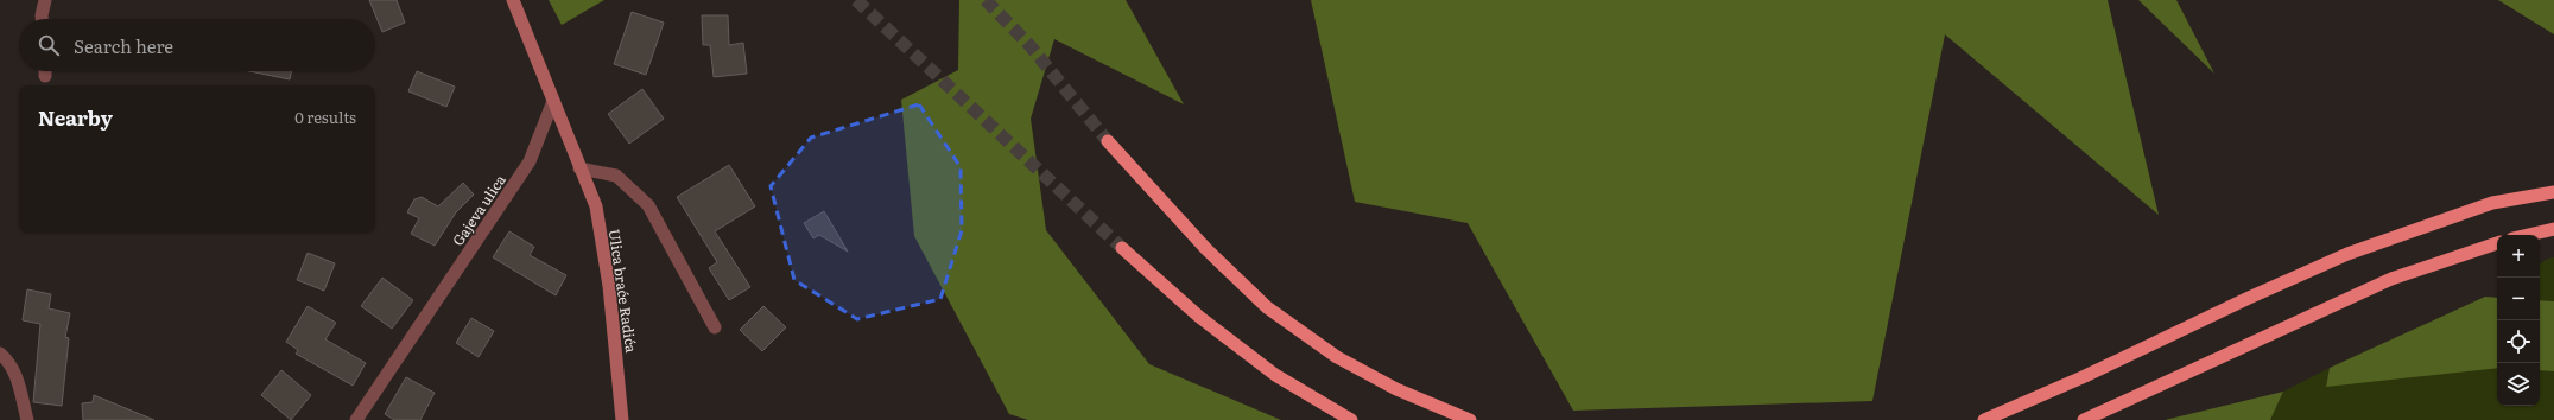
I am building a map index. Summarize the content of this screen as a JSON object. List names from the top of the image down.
{
  "streets": {
    "main road": ["Ulica braće Radića"],
    "street": ["Gajeva ulica"]
  },
  "crossings": [
    ["Gajeva ulica", "Ulica braće Radića"]
  ],
  "page": {
    "search": "Search here",
    "heading": ["Nearby", "0 results"],
    "map_buttons": ["+", "−"]
  }
}
